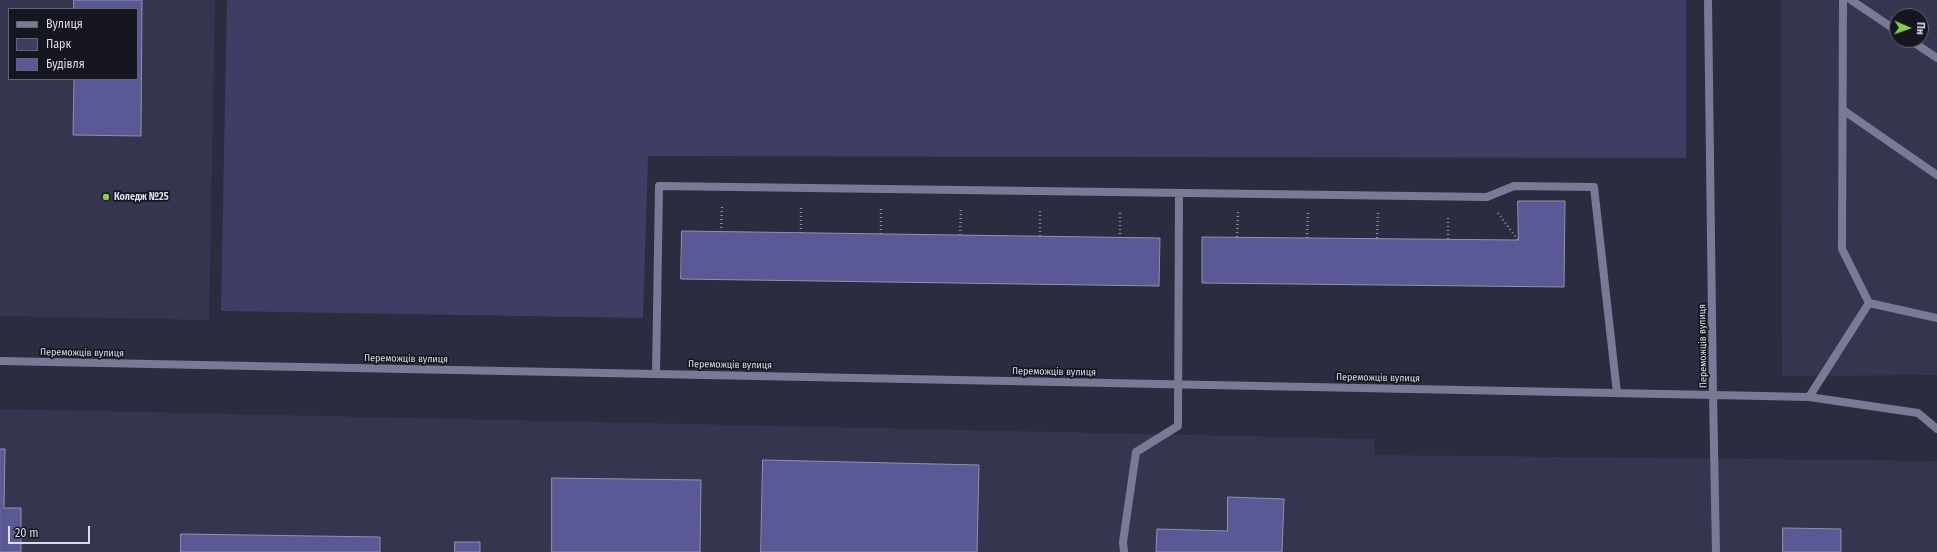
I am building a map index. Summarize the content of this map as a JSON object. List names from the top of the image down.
{
  "streets": {
    "street": ["Переможців вулиця"]
  },
  "places": ["Коледж №25"],
  "legend": ["Вулиця", "Парк", "Будівля"],
  "scale_bar": "20 m",
  "north": "right"
}
